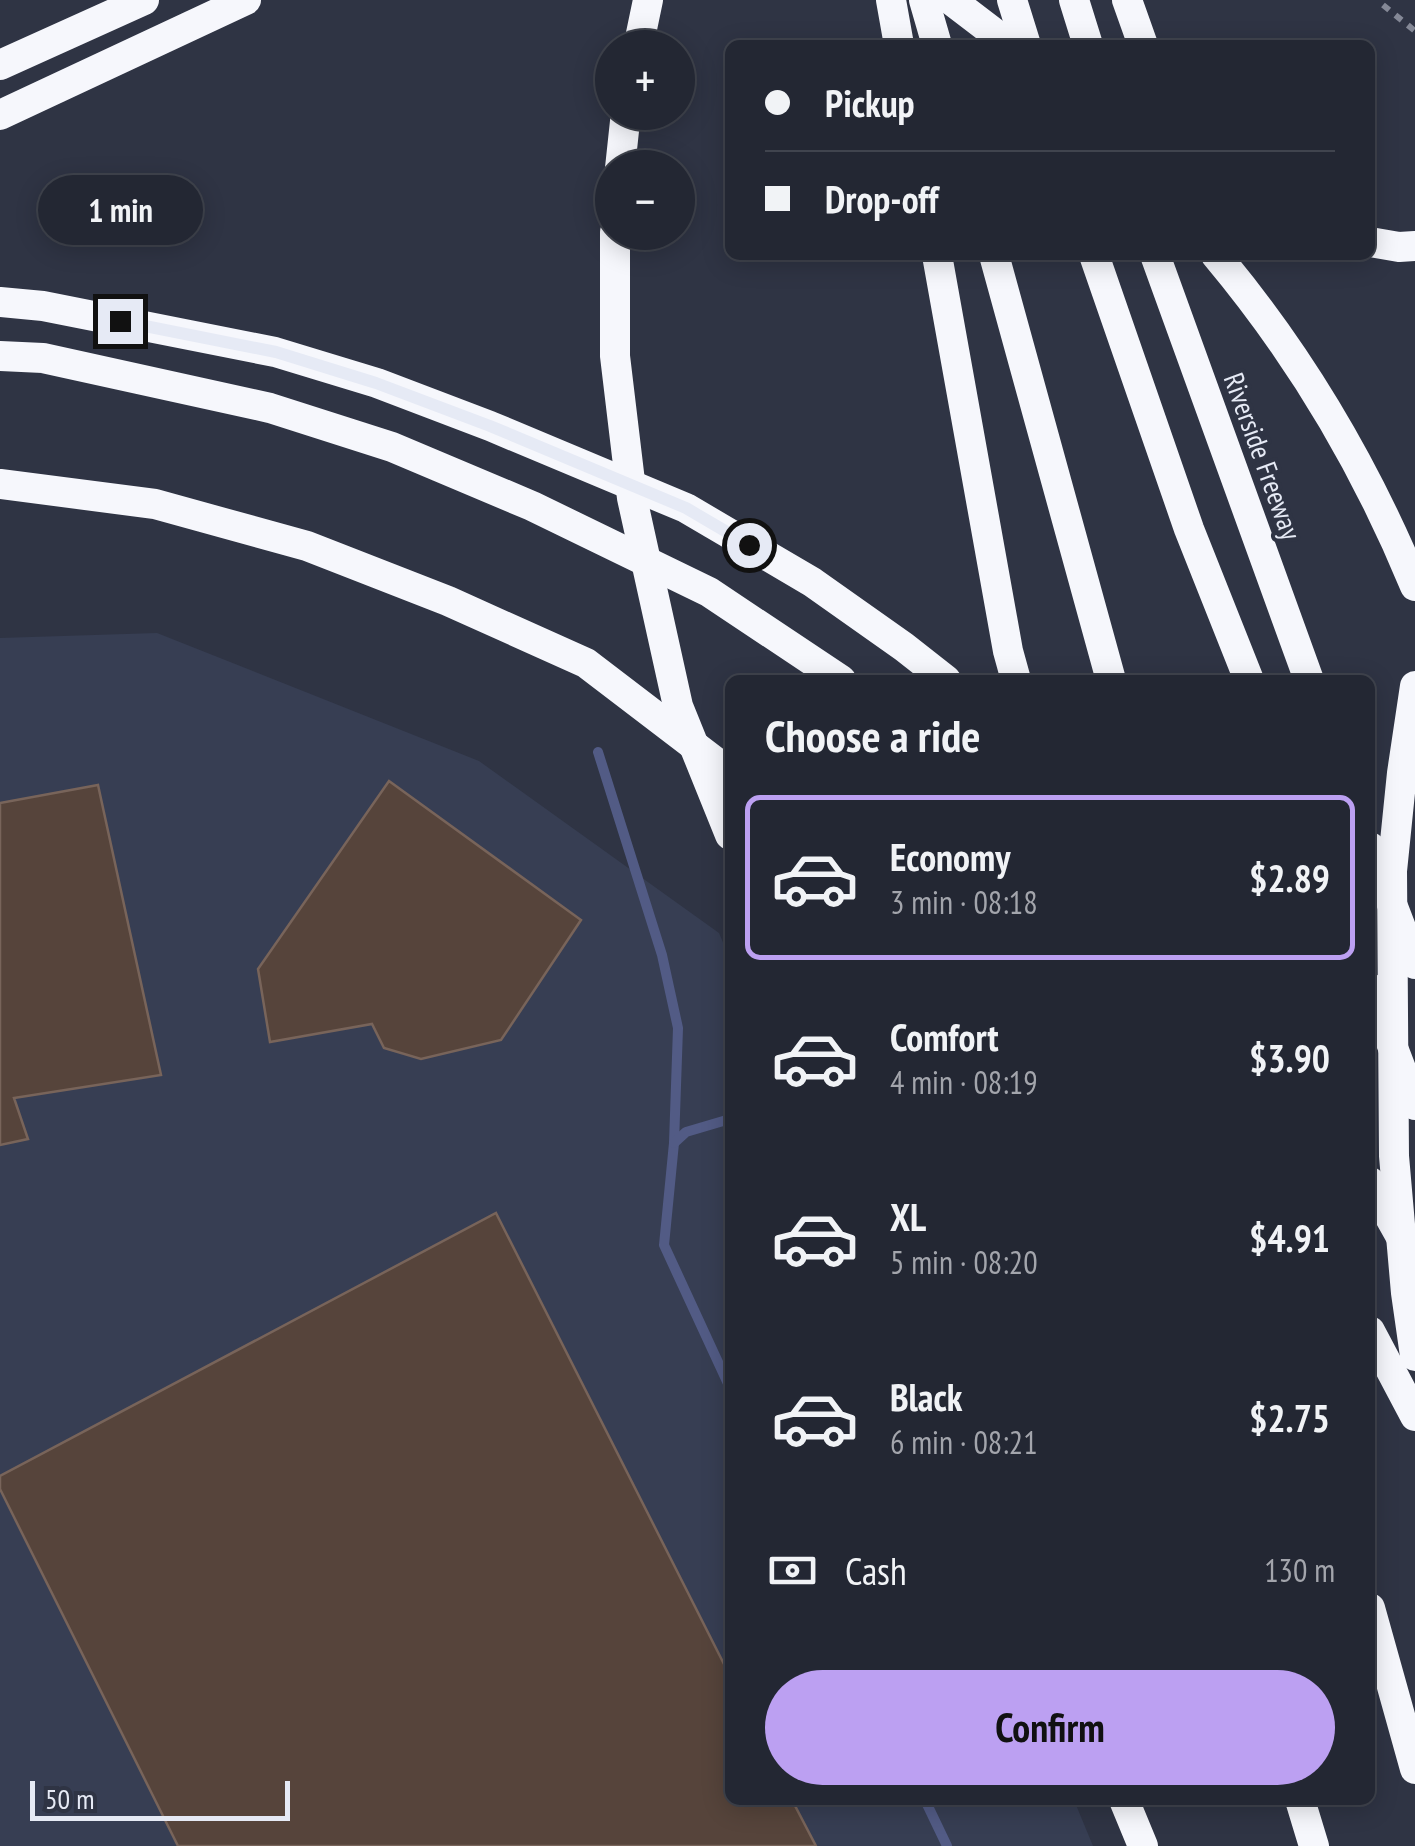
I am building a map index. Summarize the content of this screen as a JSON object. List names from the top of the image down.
{
  "streets": {
    "highway": ["Riverside Freeway"]
  },
  "scale_bar": "50 m",
  "page": {
    "map_buttons": ["+", "−"],
    "banner": ["Pickup", "Drop-off"],
    "bubble": "1 min",
    "heading": "Choose a ride",
    "list": [
      {
        "name": "Economy",
        "note": "3 min · 08:18",
        "value": "$2.89"
      },
      {
        "name": "Comfort",
        "note": "4 min · 08:19",
        "value": "$3.90"
      },
      {
        "name": "XL",
        "note": "5 min · 08:20",
        "value": "$4.91"
      },
      {
        "name": "Black",
        "note": "6 min · 08:21",
        "value": "$2.75"
      }
    ],
    "pay": ["Cash", "130 m"],
    "buttons": "Confirm",
    "scale": "50 m"
  }
}
